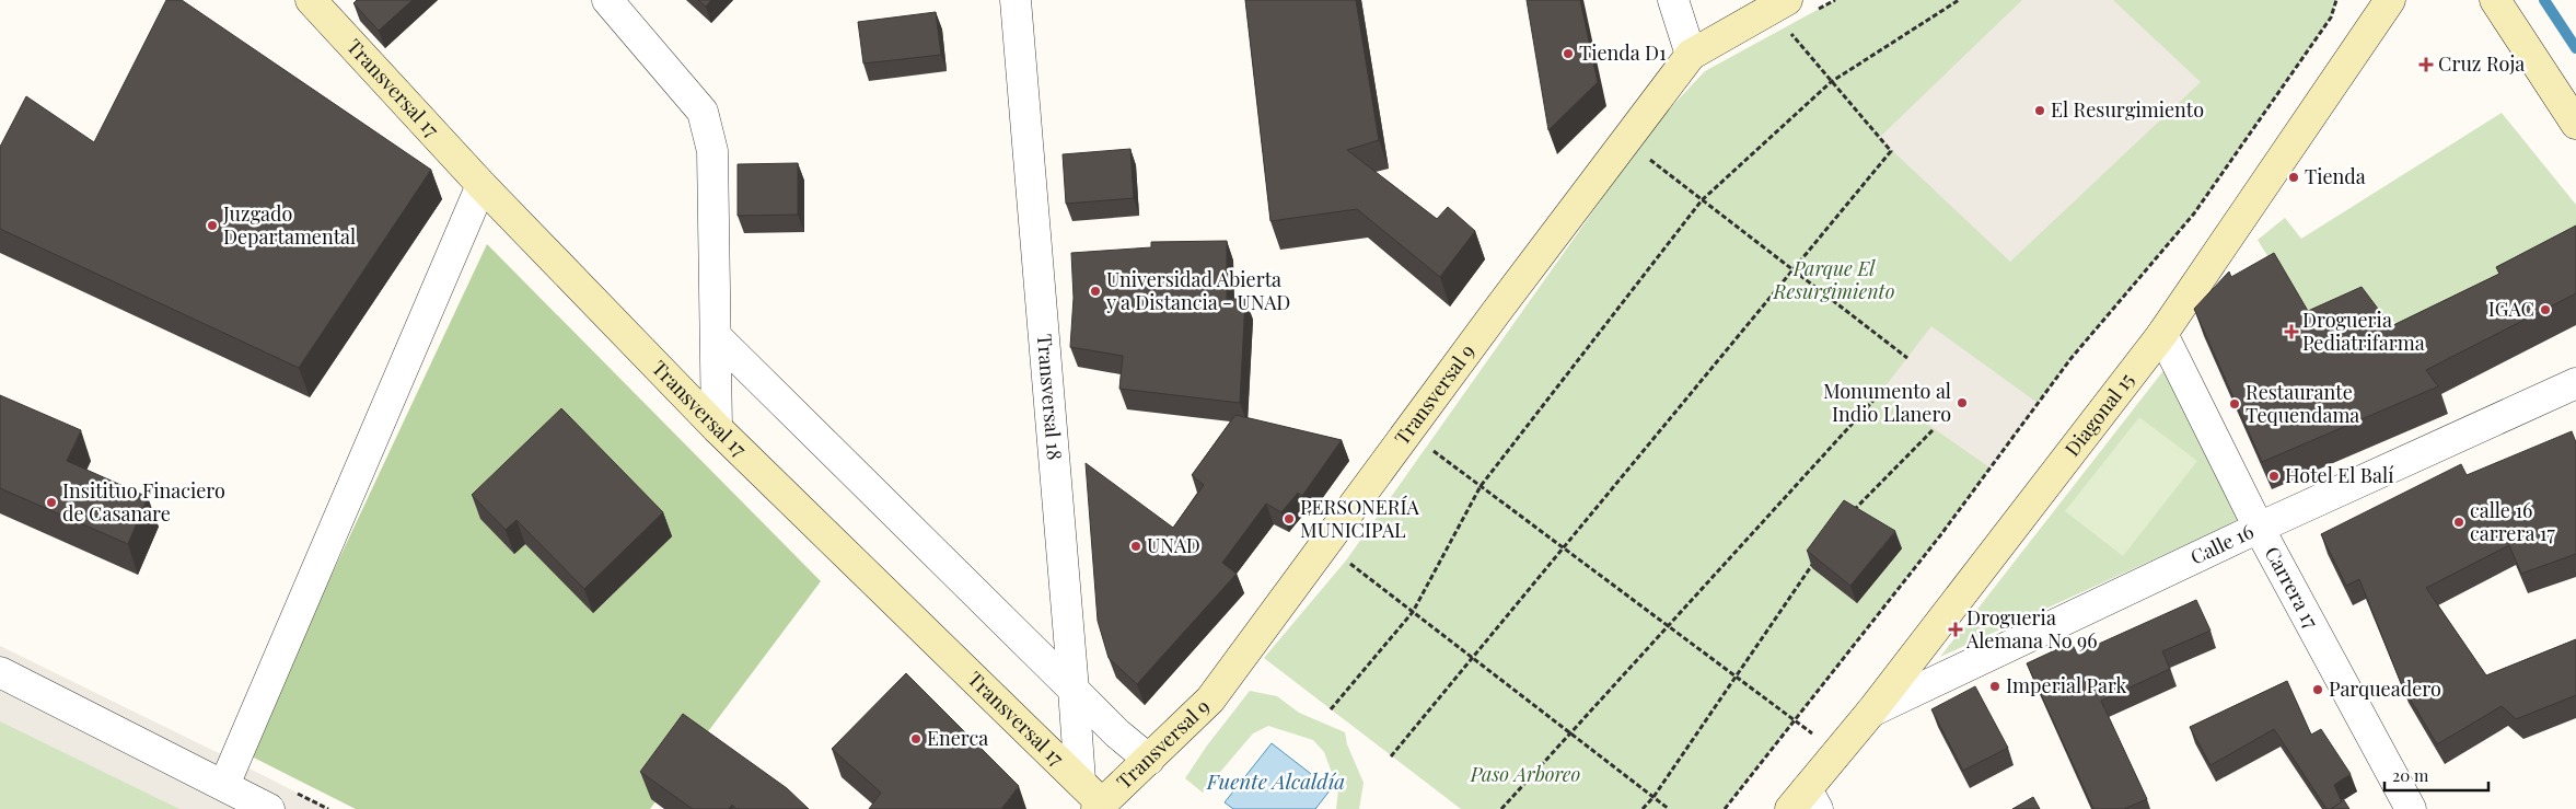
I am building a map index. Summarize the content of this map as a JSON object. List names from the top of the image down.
{
  "streets": {
    "street": [
      "Transversal 17",
      "Transversal 9",
      "Transversal 18",
      "Diagonal 15",
      "Calle 16",
      "Carrera 17"
    ]
  },
  "crossings": [
    ["Transversal 17", "Transversal 9"],
    ["Transversal 17", "Transversal 18"],
    ["Diagonal 15", "Calle 16"],
    ["Diagonal 15", "Carrera 17"],
    ["Calle 16", "Carrera 17"]
  ],
  "water": ["Fuente Alcaldía"],
  "parks": ["Parque El Resurgimiento", "Paso Arboreo"],
  "places": {
    "other": [
      "Tienda D1",
      "El Resurgimiento",
      "Tienda",
      "Juzgado Departamental",
      "Universidad Abierta y a Distancia - UNAD",
      "IGAC",
      "Monumento al Indio Llanero",
      "Restaurante Tequendama",
      "Hotel El Balí",
      "Insitituo Finaciero de Casanare",
      "PERSONERÍA MUNICIPAL",
      "calle 16 carrera 17",
      "UNAD",
      "Imperial Park",
      "Parqueadero",
      "Enerca"
    ],
    "health": ["Cruz Roja", "Drogueria Pediatrifarma", "Drogueria Alemana No 96"]
  },
  "scale_bar": "20 m"
}
